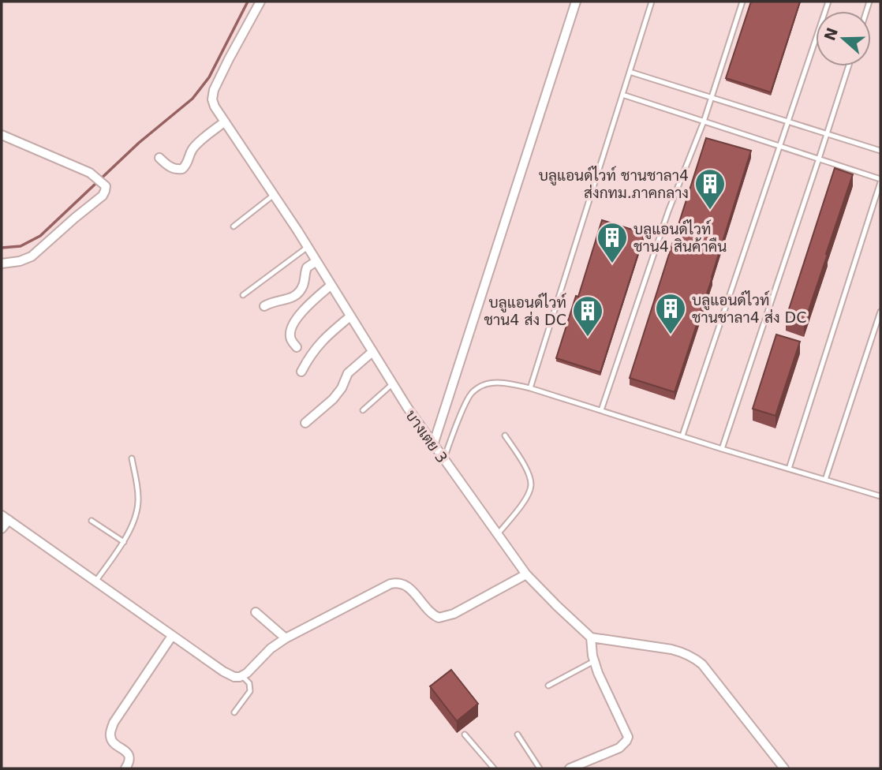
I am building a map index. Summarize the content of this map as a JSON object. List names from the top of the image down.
{
  "streets": {
    "street": ["บางเตย 3"]
  },
  "places": {
    "building": [
      "บลูแอนด์ไวท์ ชานชาลา4 ส่งกทม.ภาคกลาง",
      "บลูแอนด์ไวท์ ชาน4 สินค้าคืน",
      "บลูแอนด์ไวท์ ชานชาลา4 ส่ง DC",
      "บลูแอนด์ไวท์ ชาน4 ส่ง DC"
    ]
  },
  "north": "left"
}
